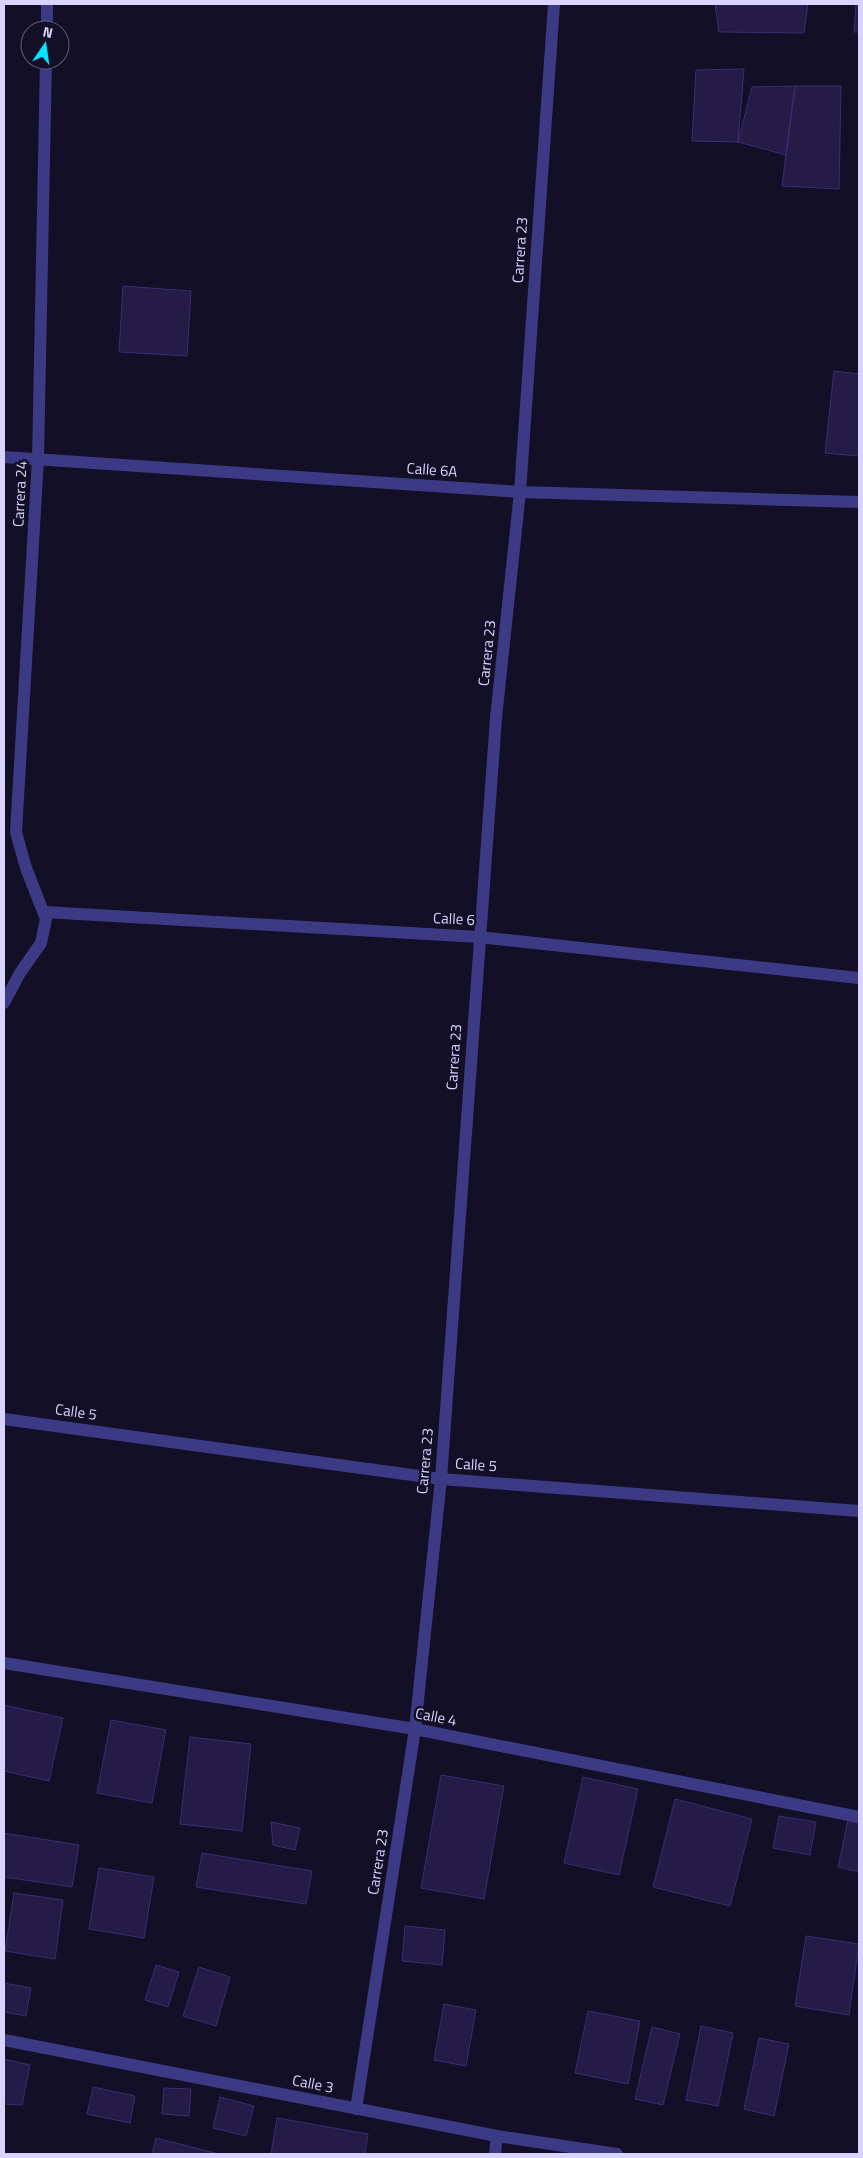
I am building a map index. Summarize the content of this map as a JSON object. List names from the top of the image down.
{
  "streets": {
    "street": [
      "Carrera 23",
      "Calle 6A",
      "Carrera 24",
      "Calle 6",
      "Calle 5",
      "Calle 4",
      "Calle 3"
    ]
  },
  "crossings": [
    ["Carrera 23", "Calle 6A"],
    ["Carrera 23", "Calle 6"],
    ["Carrera 23", "Calle 5"],
    ["Carrera 23", "Calle 4"],
    ["Carrera 23", "Calle 3"],
    ["Calle 6A", "Carrera 24"],
    ["Carrera 24", "Calle 6"]
  ],
  "north": "top"
}
